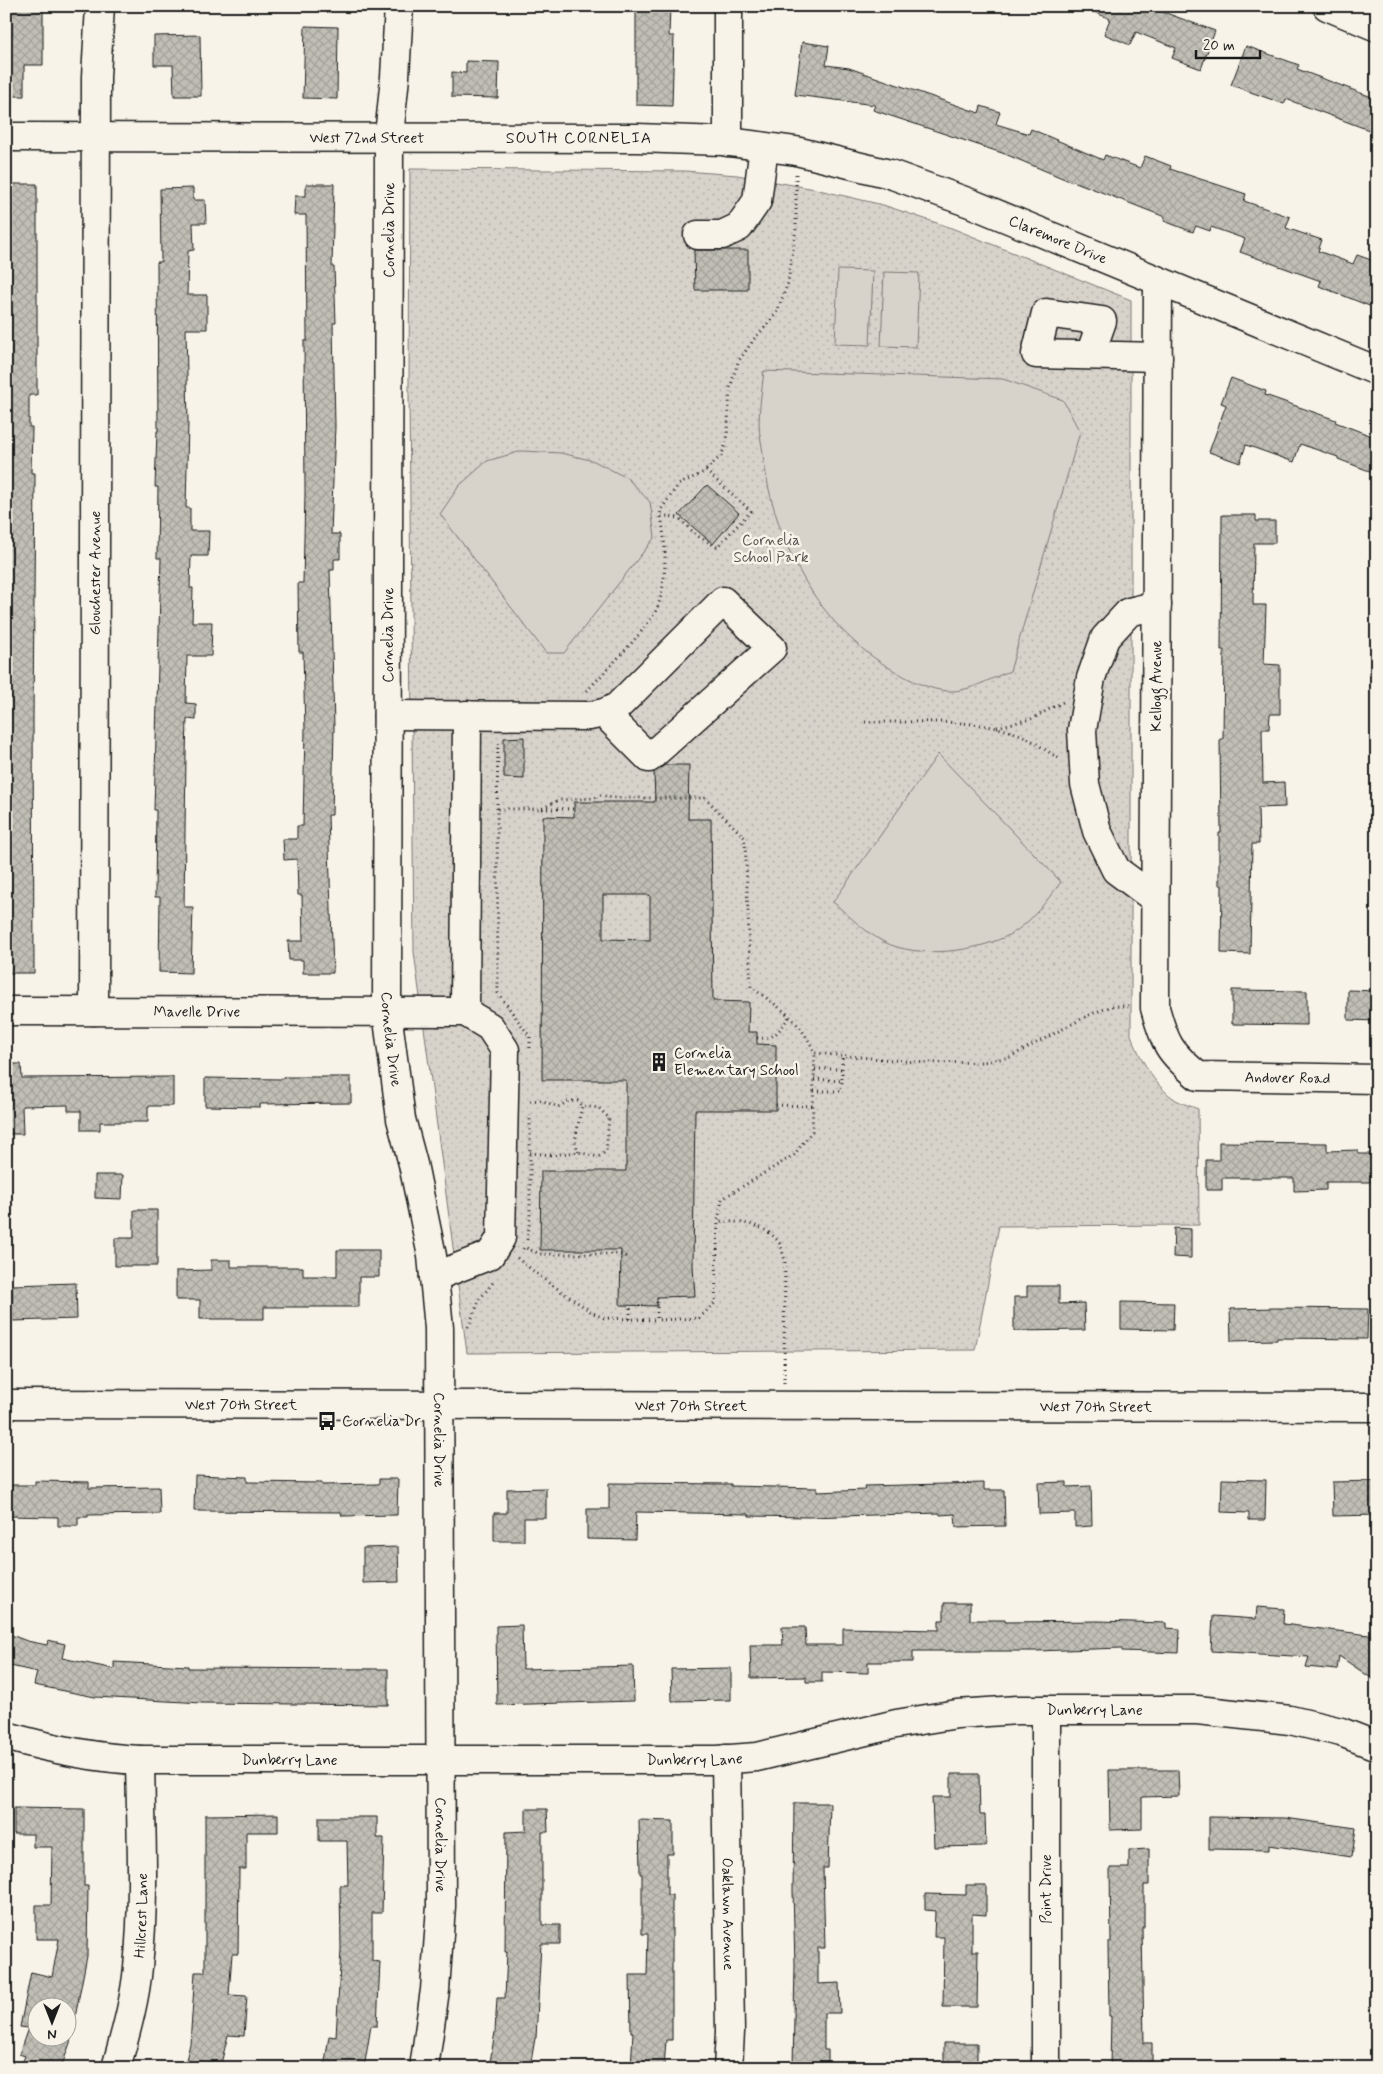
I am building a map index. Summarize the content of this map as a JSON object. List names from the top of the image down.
{
  "streets": {
    "street": [
      "West 72nd Street",
      "Cornelia Drive",
      "Claremore Drive",
      "Glouchester Avenue",
      "Kellogg Avenue",
      "Mavelle Drive",
      "Andover Road",
      "West 70th Street",
      "Dunberry Lane",
      "Point Drive",
      "Oaklawn Avenue",
      "Hillcrest Lane"
    ]
  },
  "crossings": [
    ["West 72nd Street", "Cornelia Drive"],
    ["West 72nd Street", "Claremore Drive"],
    ["West 72nd Street", "Glouchester Avenue"],
    ["Cornelia Drive", "Mavelle Drive"],
    ["Cornelia Drive", "West 70th Street"],
    ["Cornelia Drive", "Dunberry Lane"],
    ["Claremore Drive", "Kellogg Avenue"],
    ["Glouchester Avenue", "Mavelle Drive"],
    ["Kellogg Avenue", "Andover Road"],
    ["Dunberry Lane", "Point Drive"],
    ["Dunberry Lane", "Oaklawn Avenue"],
    ["Dunberry Lane", "Hillcrest Lane"]
  ],
  "districts": ["SOUTH CORNELIA"],
  "parks": ["Cornelia School Park"],
  "places": {
    "building": ["Cornelia Elementary School"],
    "bus stop": ["Cornelia Dr"]
  },
  "scale_bar": "20 m",
  "north": "bottom"
}
